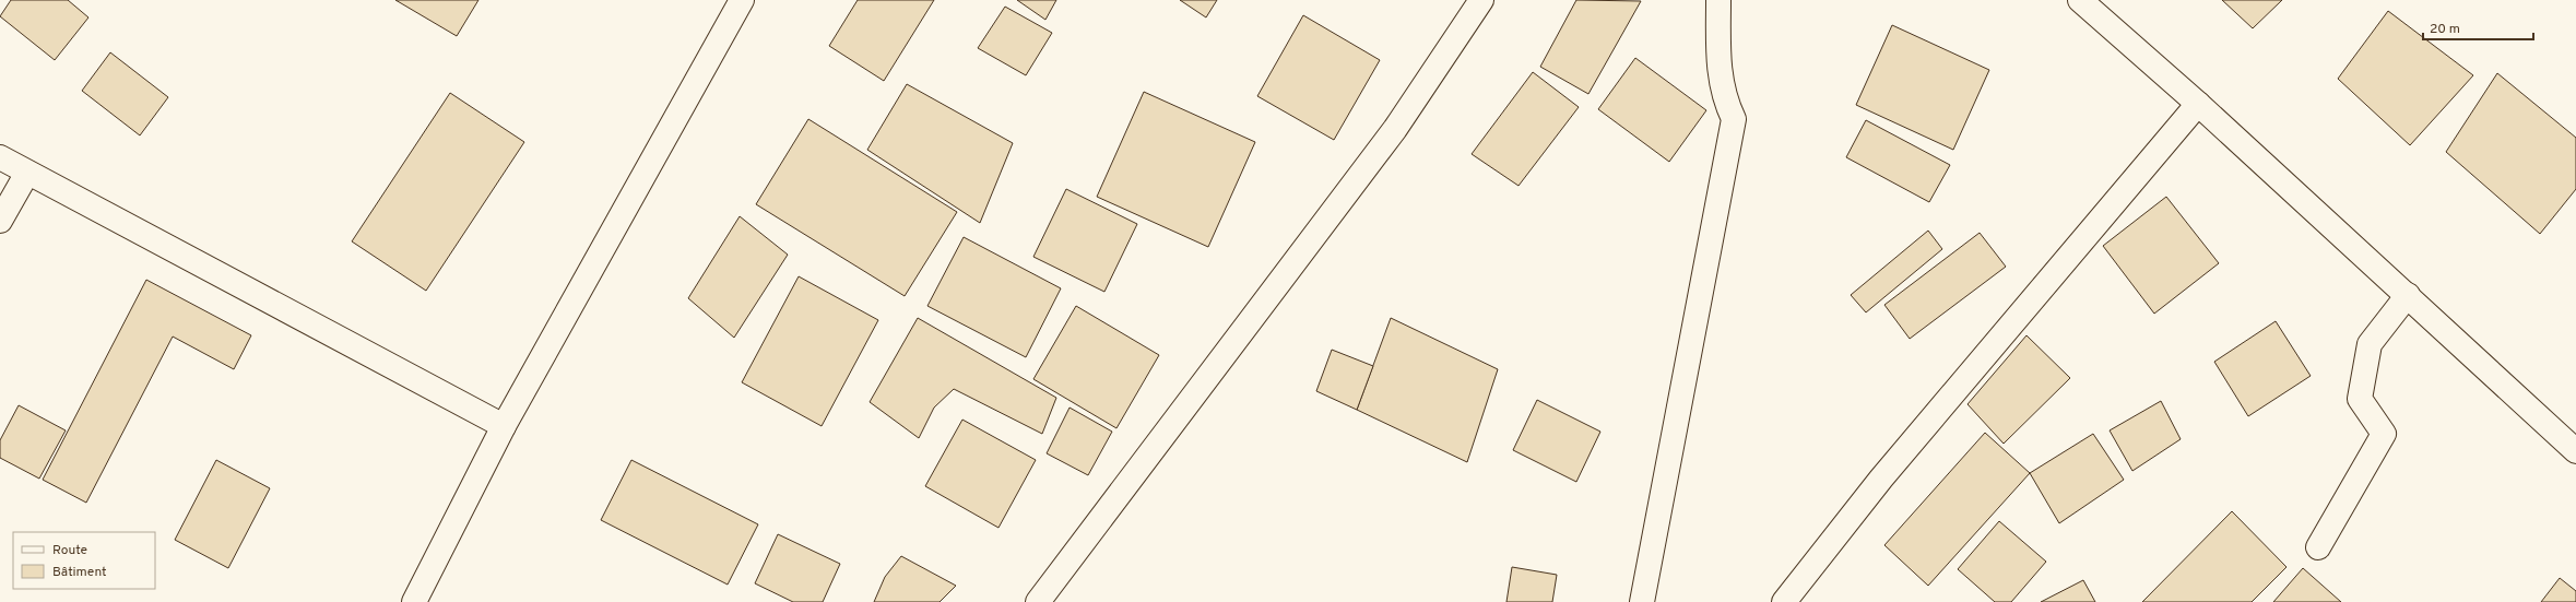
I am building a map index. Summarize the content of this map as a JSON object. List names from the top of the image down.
{
  "legend": ["Route", "Bâtiment"],
  "scale_bar": "20 m"
}
